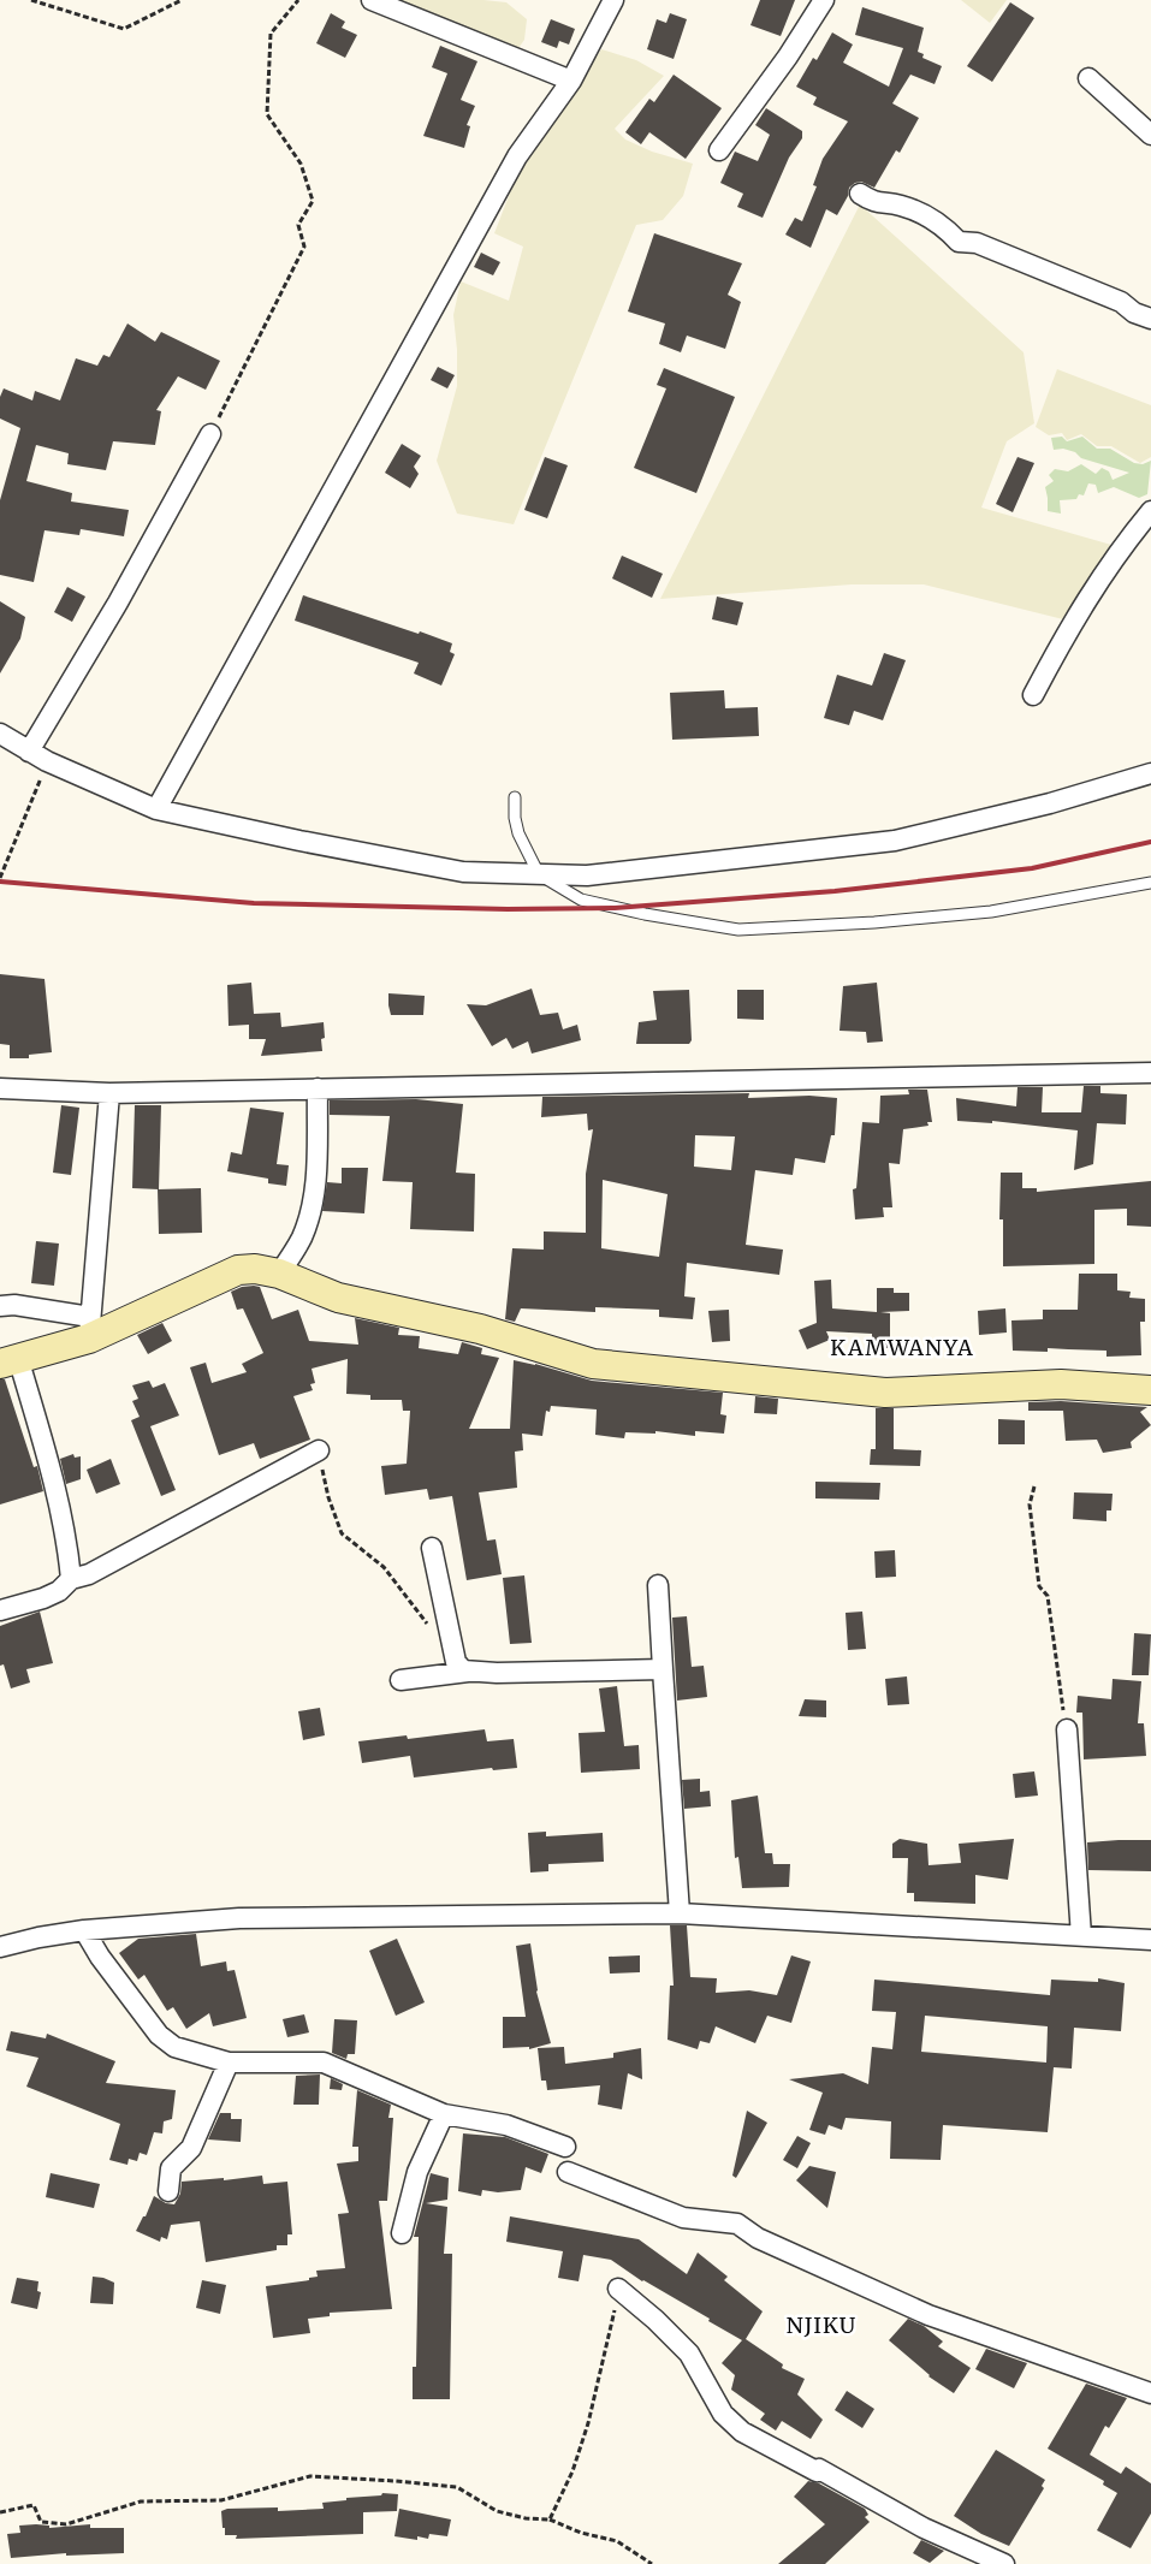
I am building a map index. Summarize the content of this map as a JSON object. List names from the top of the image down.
{
  "districts": ["KAMWANYA", "NJIKU"]
}
